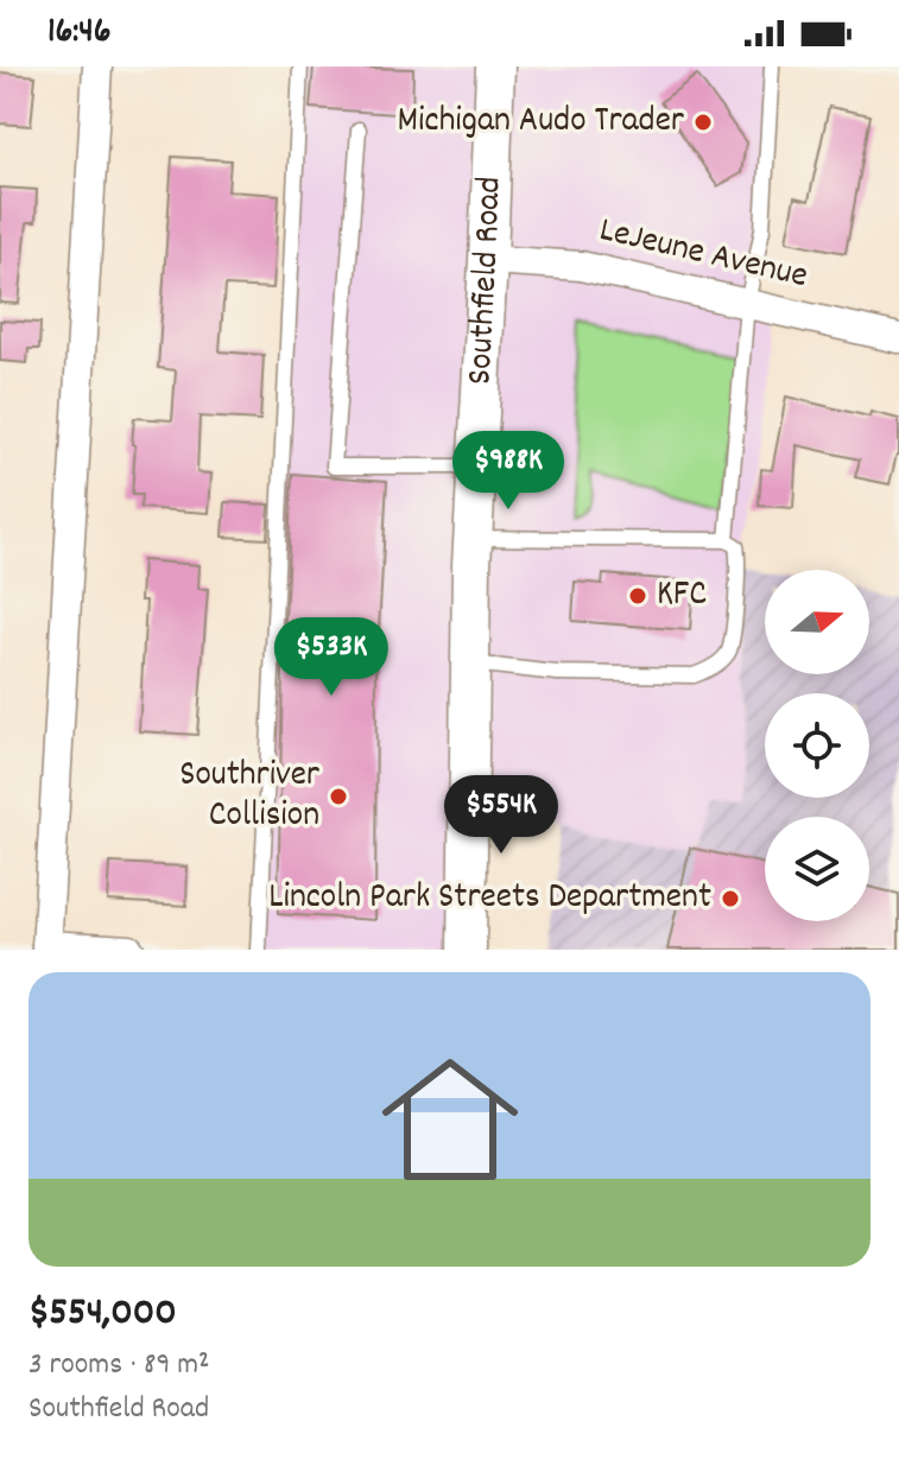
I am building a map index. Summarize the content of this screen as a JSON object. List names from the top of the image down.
{
  "streets": {
    "main road": ["Southfield Road"],
    "street": ["LeJeune Avenue"]
  },
  "crossings": [
    ["LeJeune Avenue", "Southfield Road"]
  ],
  "places": [
    "Michigan Audo Trader",
    "KFC",
    "Southriver Collision",
    "Lincoln Park Streets Department"
  ],
  "north": "right",
  "page": {
    "status": "16:46",
    "price": ["$988K", "$533K", "$554K"],
    "list": [
      {
        "name": "$554,000",
        "note": "3 rooms · 89 m² · Southfield Road"
      }
    ]
  }
}
